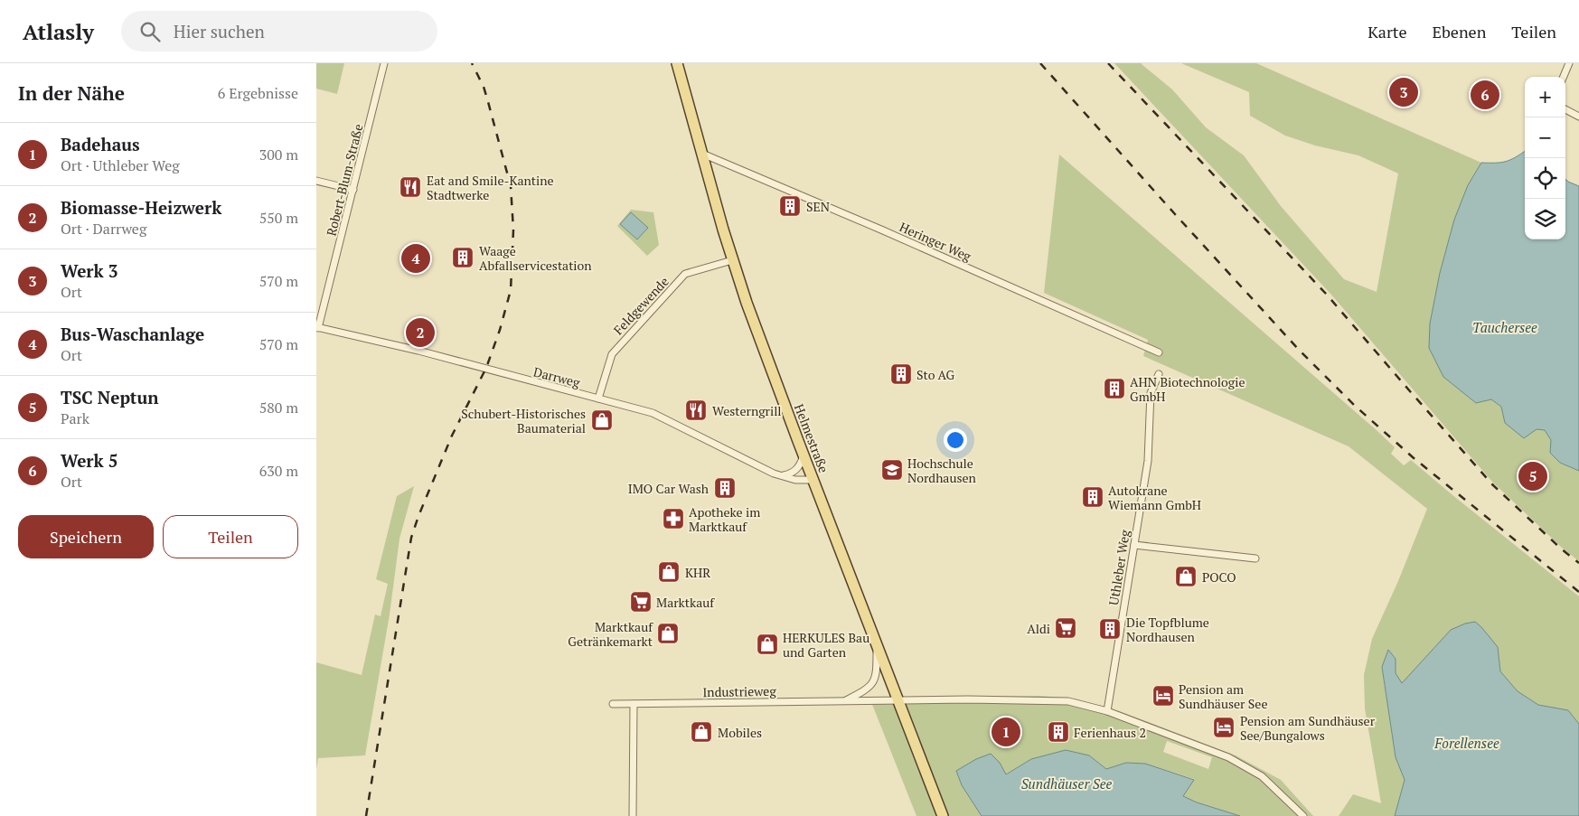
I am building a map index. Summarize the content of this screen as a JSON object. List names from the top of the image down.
{
  "streets": {
    "main road": ["Helmestraße"],
    "street": [
      "Robert-Blum-Straße",
      "Heringer Weg",
      "Feldgewende",
      "Darrweg",
      "Uthleber Weg",
      "Industrieweg"
    ]
  },
  "crossings": [
    ["Robert-Blum-Straße", "Darrweg"],
    ["Heringer Weg", "Helmestraße"],
    ["Feldgewende", "Darrweg"],
    ["Feldgewende", "Helmestraße"],
    ["Darrweg", "Helmestraße"],
    ["Helmestraße", "Industrieweg"]
  ],
  "water": ["Tauchersee", "Forellensee", "Sundhäuser See"],
  "places": {
    "restaurant": ["Eat and Smile-Kantine Stadtwerke", "Westerngrill"],
    "building": [
      "SEN",
      "Waage Abfallservicestation",
      "Sto AG",
      "AHN Biotechnologie GmbH",
      "IMO Car Wash",
      "Autokrane Wiemann GmbH",
      "Die Topfblume Nordhausen",
      "Ferienhaus 2"
    ],
    "shop": [
      "Schubert-Historisches Baumaterial",
      "KHR",
      "POCO",
      "Marktkauf Getränkemarkt",
      "HERKULES Bau und Garten",
      "Mobiles"
    ],
    "school or university": ["Hochschule Nordhausen"],
    "pharmacy": ["Apotheke im Marktkauf"],
    "supermarket": ["Marktkauf", "Aldi"],
    "hotel": ["Pension am Sundhäuser See", "Pension am Sundhäuser See/Bungalows"]
  },
  "page": {
    "header": "Atlasly",
    "search": "Hier suchen",
    "nav": ["Karte", "Ebenen", "Teilen"],
    "heading": ["In der Nähe", "6 Ergebnisse"],
    "pins": [
      "3",
      "6",
      "4",
      "2",
      "5",
      "1"
    ],
    "map_buttons": ["+", "−"],
    "list": [
      {
        "mark": "1",
        "name": "Badehaus",
        "note": "Ort · Uthleber Weg",
        "value": "300 m"
      },
      {
        "mark": "2",
        "name": "Biomasse-Heizwerk",
        "note": "Ort · Darrweg",
        "value": "550 m"
      },
      {
        "mark": "3",
        "name": "Werk 3",
        "note": "Ort",
        "value": "570 m"
      },
      {
        "mark": "4",
        "name": "Bus-Waschanlage",
        "note": "Ort",
        "value": "570 m"
      },
      {
        "mark": "5",
        "name": "TSC Neptun",
        "note": "Park",
        "value": "580 m"
      },
      {
        "mark": "6",
        "name": "Werk 5",
        "note": "Ort",
        "value": "630 m"
      }
    ],
    "buttons": ["Speichern", "Teilen"]
  }
}
